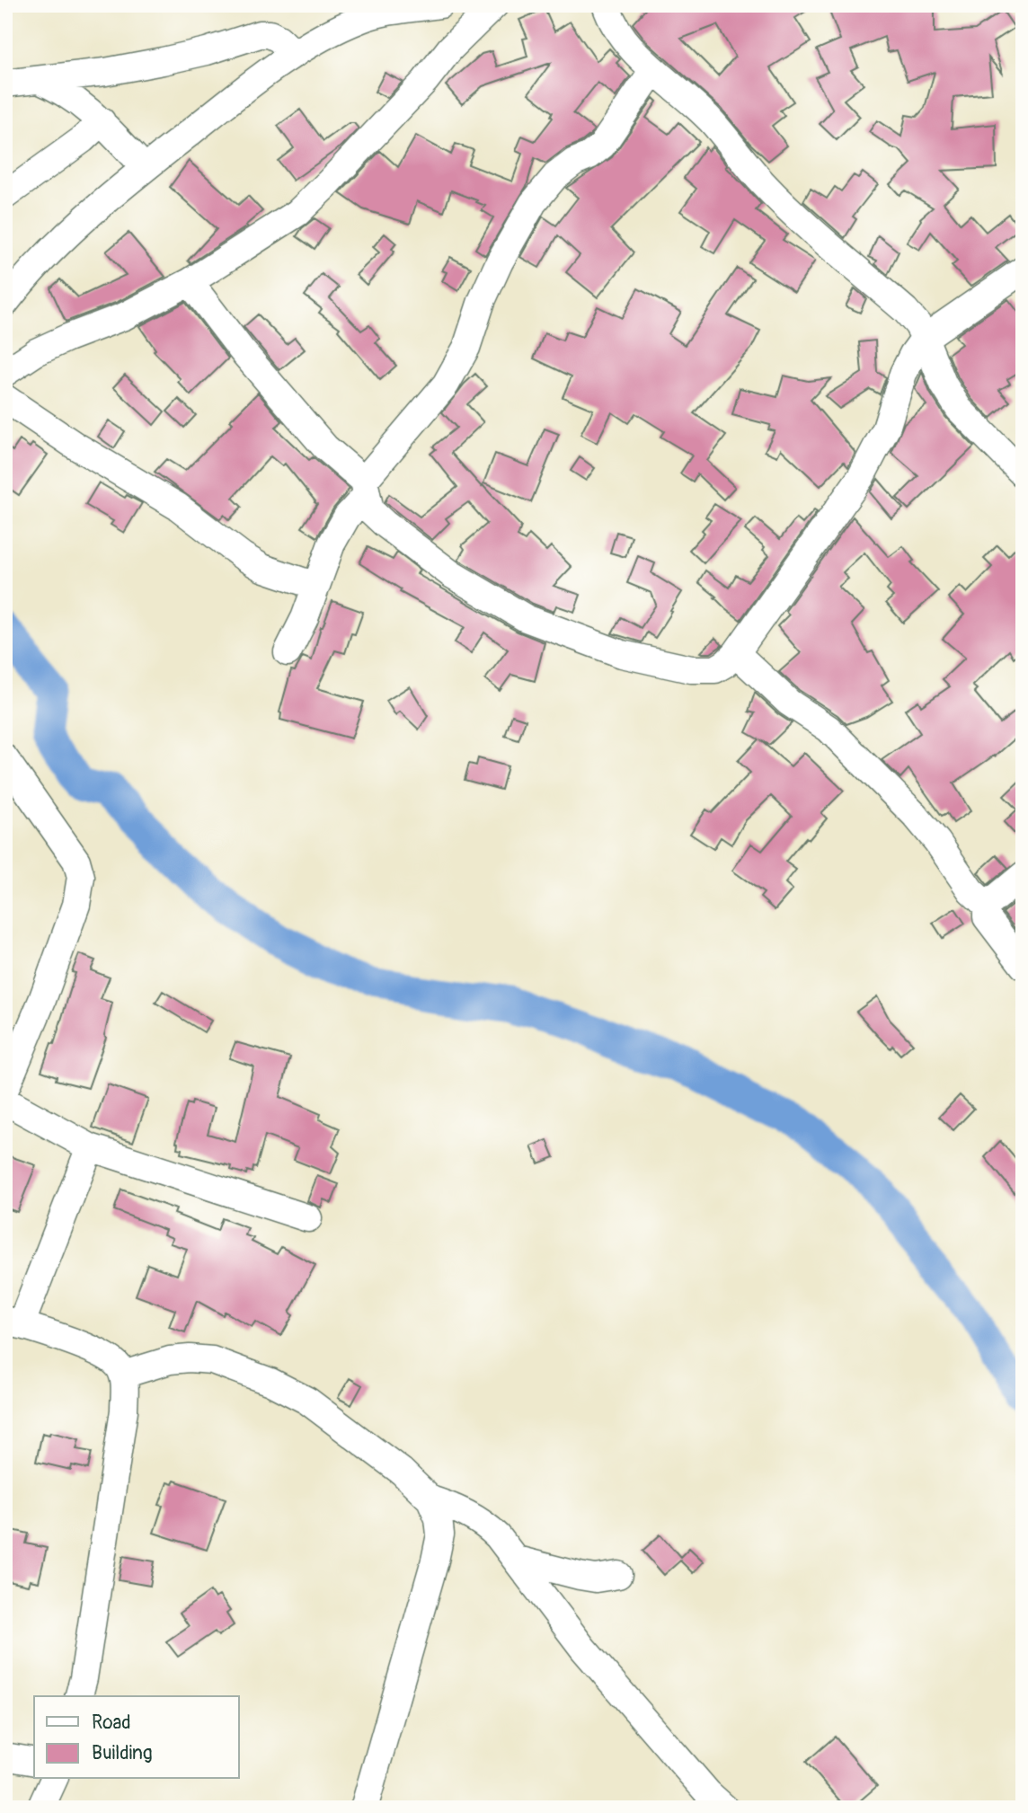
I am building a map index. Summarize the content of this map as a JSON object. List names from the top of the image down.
{
  "legend": ["Road", "Building"]
}
